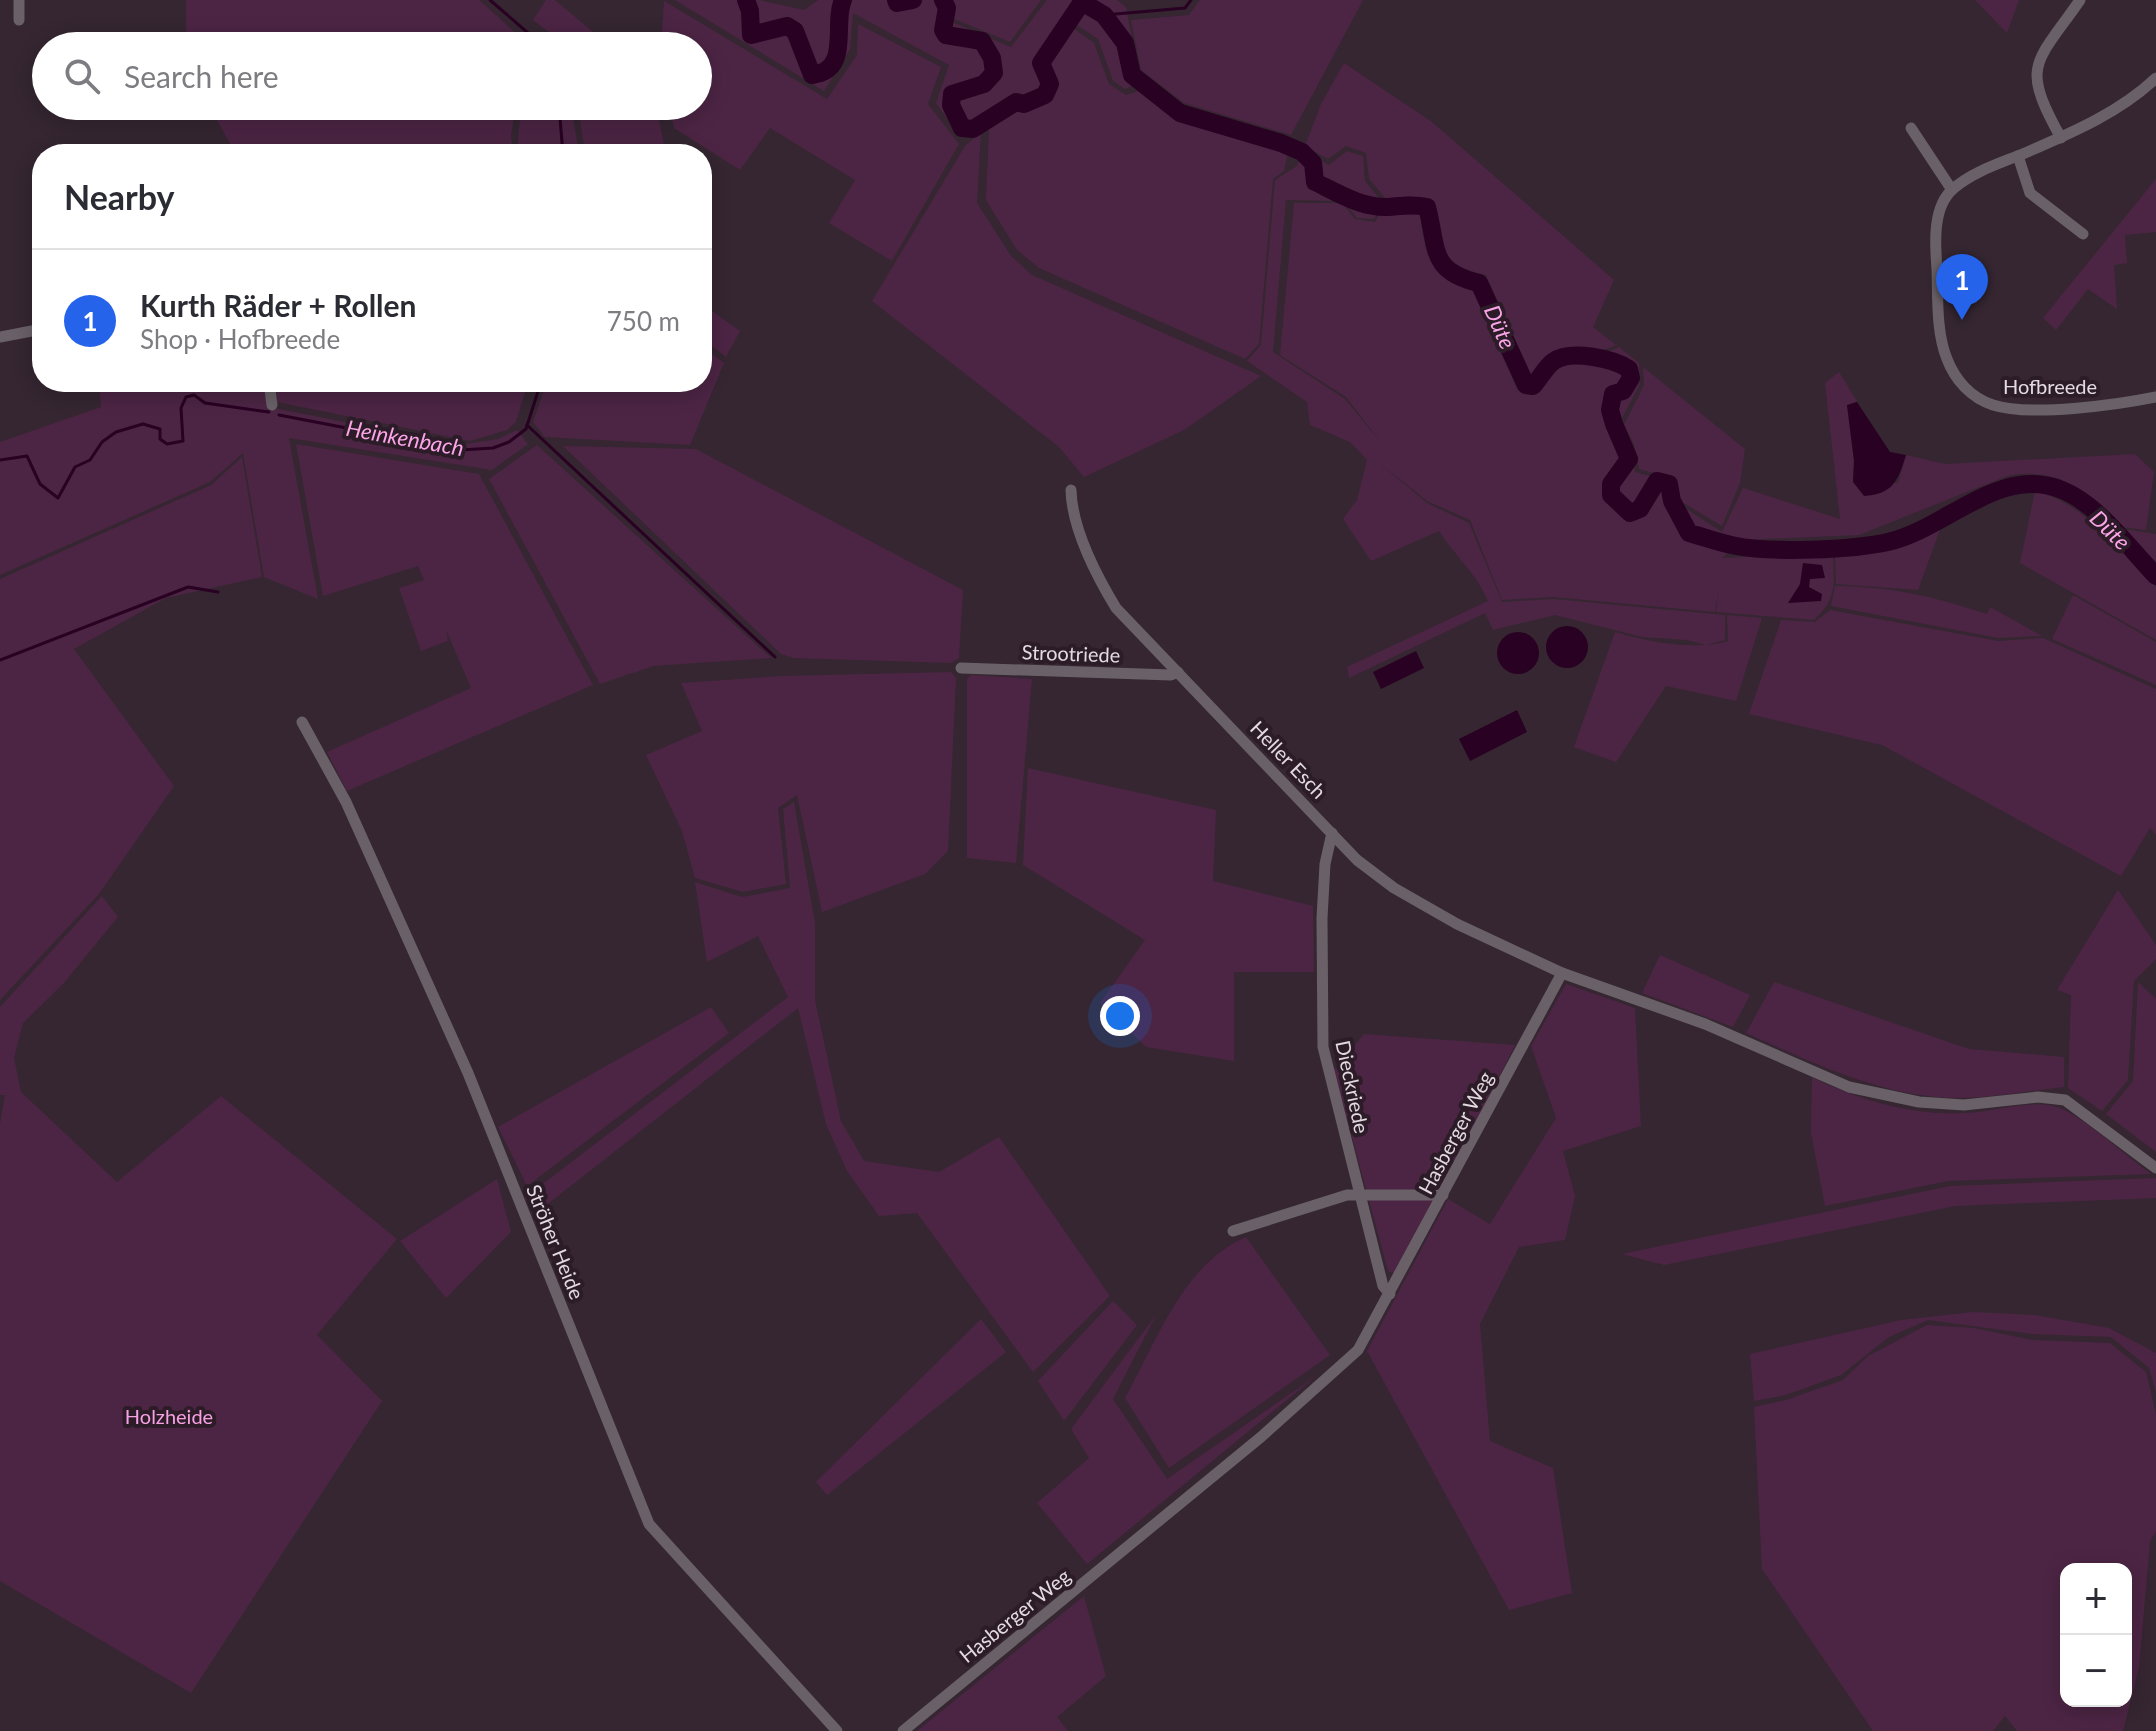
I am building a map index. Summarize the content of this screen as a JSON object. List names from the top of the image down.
{
  "streets": {
    "street": [
      "Hofbreede",
      "Strootriede",
      "Heller Esch",
      "Dieckriede",
      "Hasberger Weg",
      "Ströher Heide"
    ]
  },
  "crossings": [
    ["Strootriede", "Heller Esch"],
    ["Heller Esch", "Dieckriede"],
    ["Heller Esch", "Hasberger Weg"],
    ["Dieckriede", "Hasberger Weg"]
  ],
  "water": ["Düte", "Heinkenbach"],
  "parks": ["Holzheide"],
  "page": {
    "search": "Search here",
    "heading": "Nearby",
    "list": [
      {
        "mark": "1",
        "name": "Kurth Räder + Rollen",
        "note": "Shop · Hofbreede",
        "value": "750 m"
      }
    ],
    "pins": "1",
    "map_buttons": ["+", "−"]
  }
}
